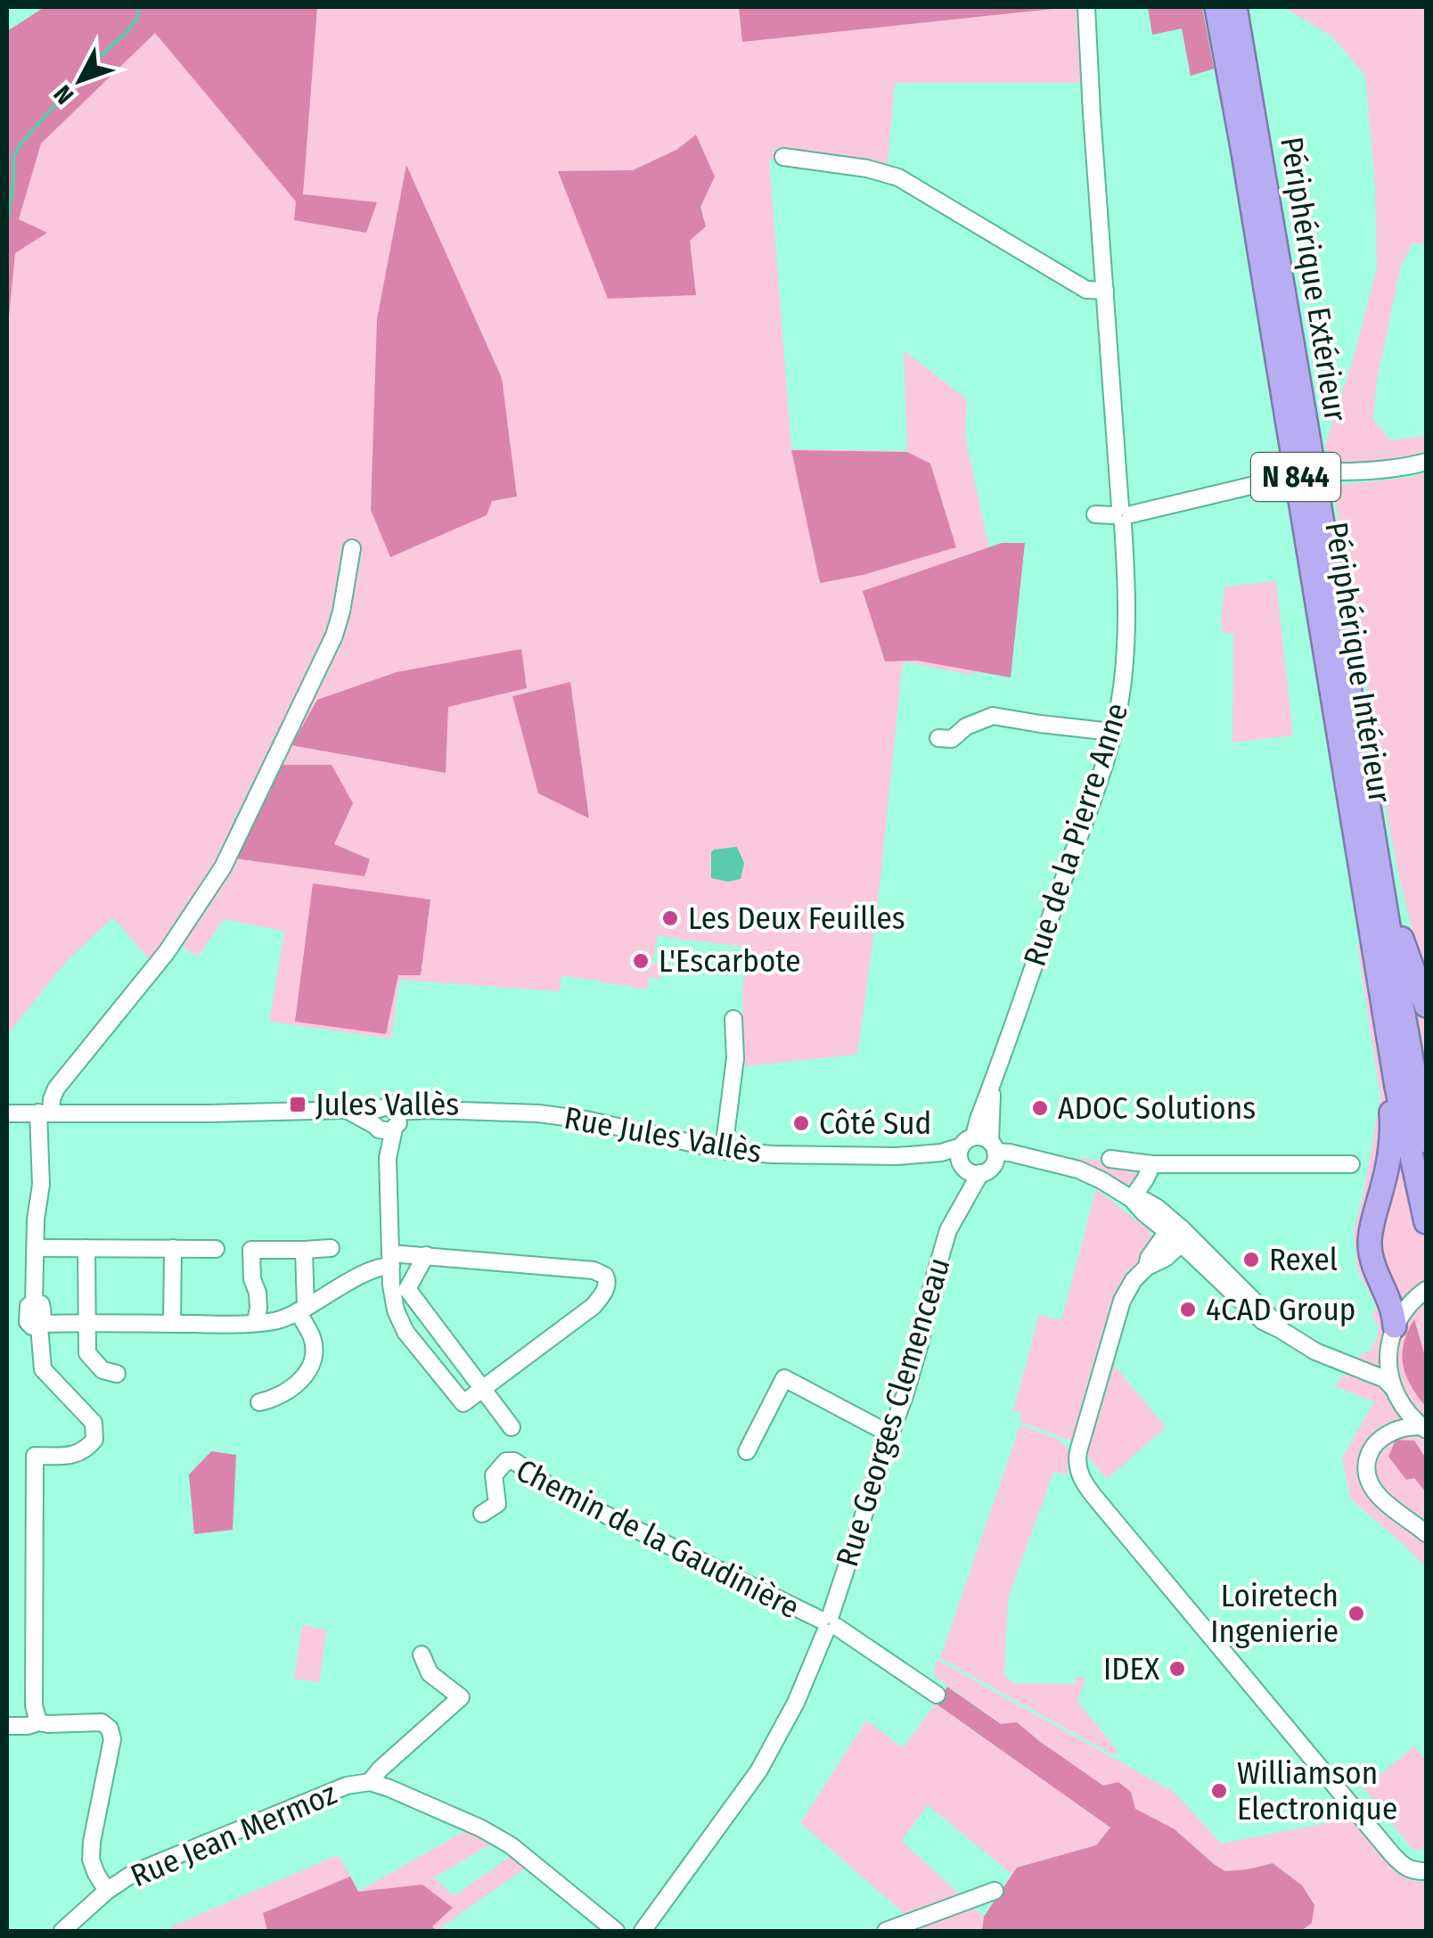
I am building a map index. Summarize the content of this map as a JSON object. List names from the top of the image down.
{
  "streets": {
    "highway": ["Périphérique Extérieur", "N 844", "Périphérique Intérieur"],
    "street": [
      "Rue de la Pierre Anne",
      "Rue Jules Vallès",
      "Rue Georges Clemenceau",
      "Chemin de la Gaudinière",
      "Rue Jean Mermoz"
    ]
  },
  "crossings": [
    ["Rue de la Pierre Anne", "Rue Jules Vallès"],
    ["Rue de la Pierre Anne", "Rue Georges Clemenceau"],
    ["Rue Jules Vallès", "Rue Georges Clemenceau"],
    ["Rue Georges Clemenceau", "Chemin de la Gaudinière"]
  ],
  "places": {
    "other": [
      "Les Deux Feuilles",
      "L'Escarbote",
      "ADOC Solutions",
      "Côté Sud",
      "Rexel",
      "4CAD Group",
      "Loiretech Ingenierie",
      "IDEX",
      "Williamson Electronique"
    ],
    "transit": ["Jules Vallès"]
  },
  "north": "bottom left"
}
